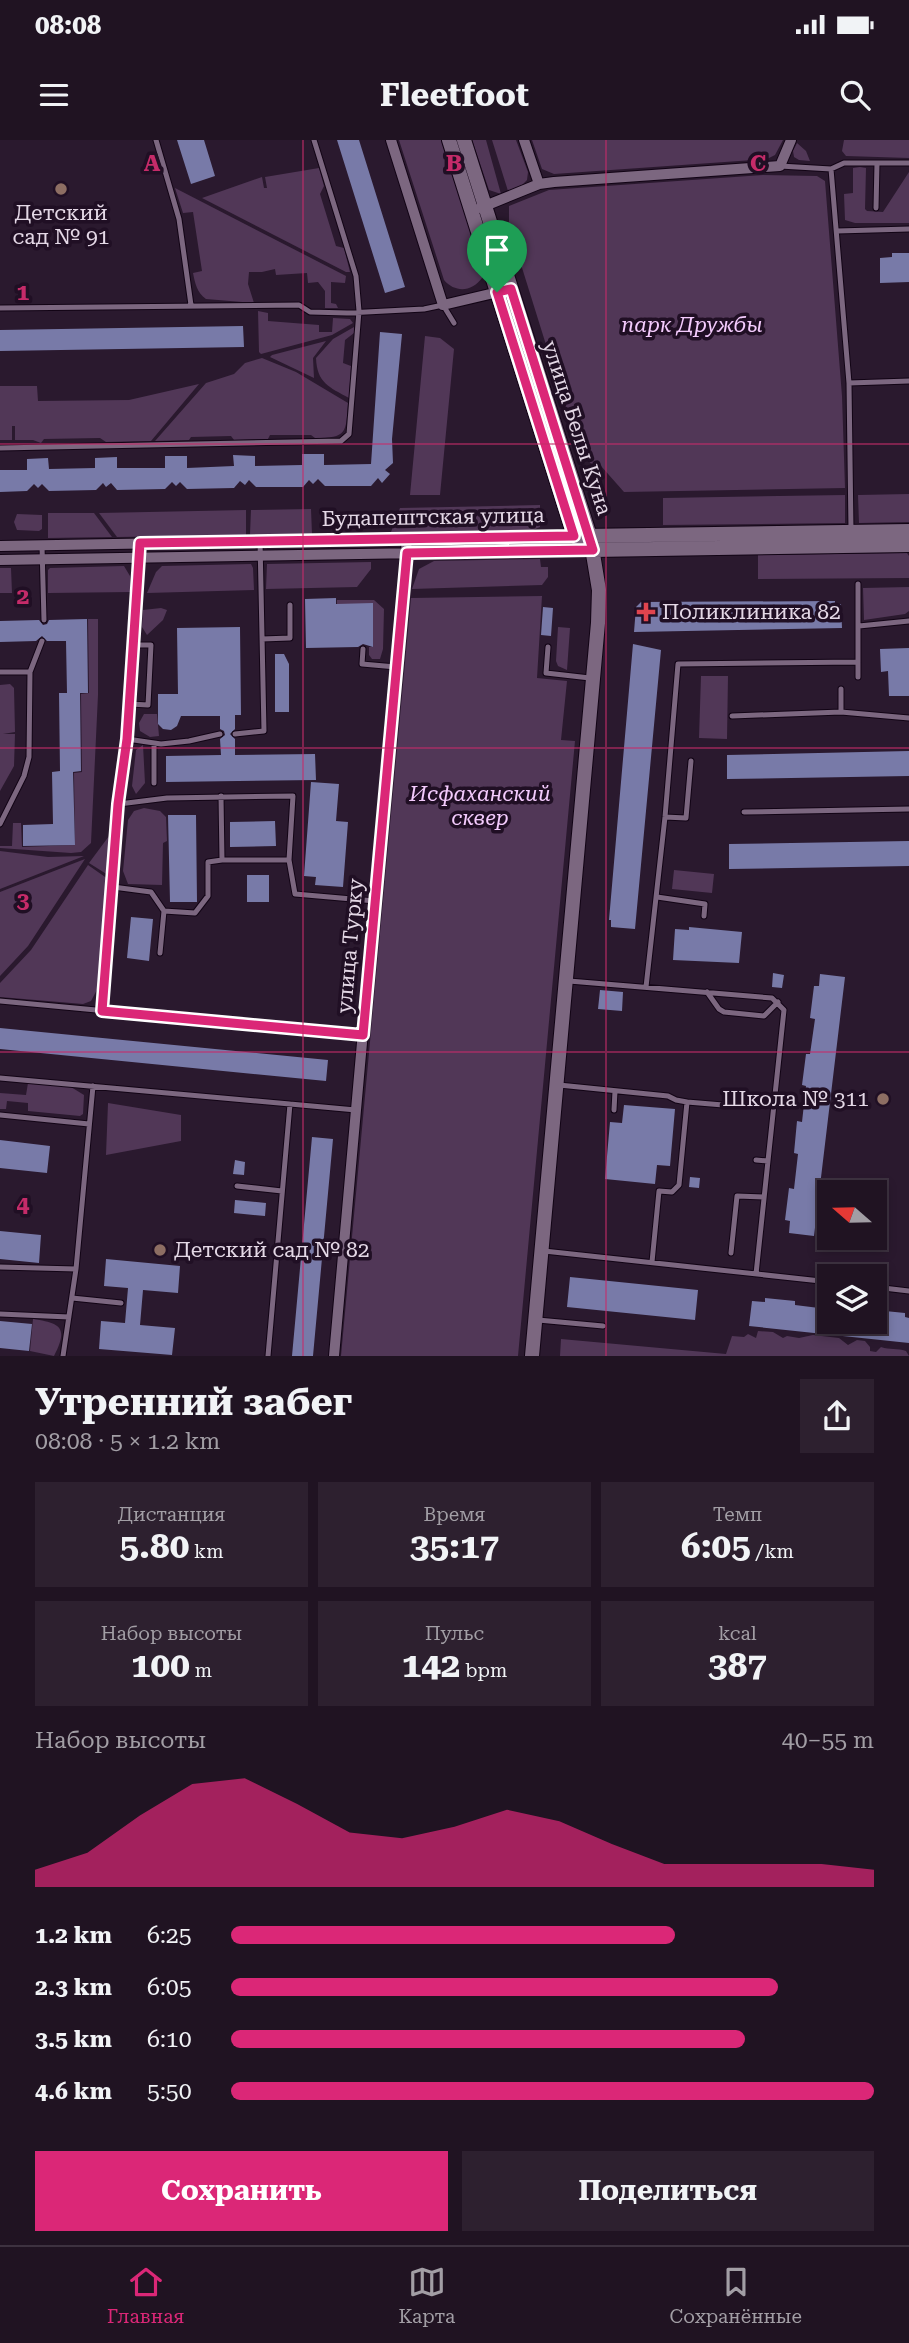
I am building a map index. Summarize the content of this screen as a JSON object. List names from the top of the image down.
{
  "streets": {
    "street": ["улица Белы Куна", "Будапештская улица", "улица Турку"]
  },
  "crossings": [
    ["улица Белы Куна", "Будапештская улица"],
    ["Будапештская улица", "улица Турку"]
  ],
  "parks": ["парк Дружбы", "Исфаханский сквер"],
  "places": {
    "other": ["Детский сад № 91", "Школа № 311", "Детский сад № 82"],
    "health": ["Поликлиника 82"]
  },
  "north": "left",
  "page": {
    "status": "08:08",
    "header": "Fleetfoot",
    "heading": ["Утренний забег", "08:08 · 5 × 1.2 km"],
    "stats": [
      ["Дистанция", "5.80 km"],
      ["Время", "35:17"],
      ["Темп", "6:05 /km"],
      ["Набор высоты", "100 m"],
      ["Пульс", "142 bpm"],
      ["kcal", "387"]
    ],
    "chart": ["Набор высоты", "40–55 m"],
    "list": [
      {
        "name": "1.2 km",
        "note": "6:25"
      },
      {
        "name": "2.3 km",
        "note": "6:05"
      },
      {
        "name": "3.5 km",
        "note": "6:10"
      },
      {
        "name": "4.6 km",
        "note": "5:50"
      }
    ],
    "buttons": ["Сохранить", "Поделиться"],
    "tabs": ["Главная", "Карта", "Сохранённые"]
  },
  "grid": {
    "columns": ["A", "B", "C"],
    "rows": [
      "1",
      "2",
      "3",
      "4"
    ]
  }
}
